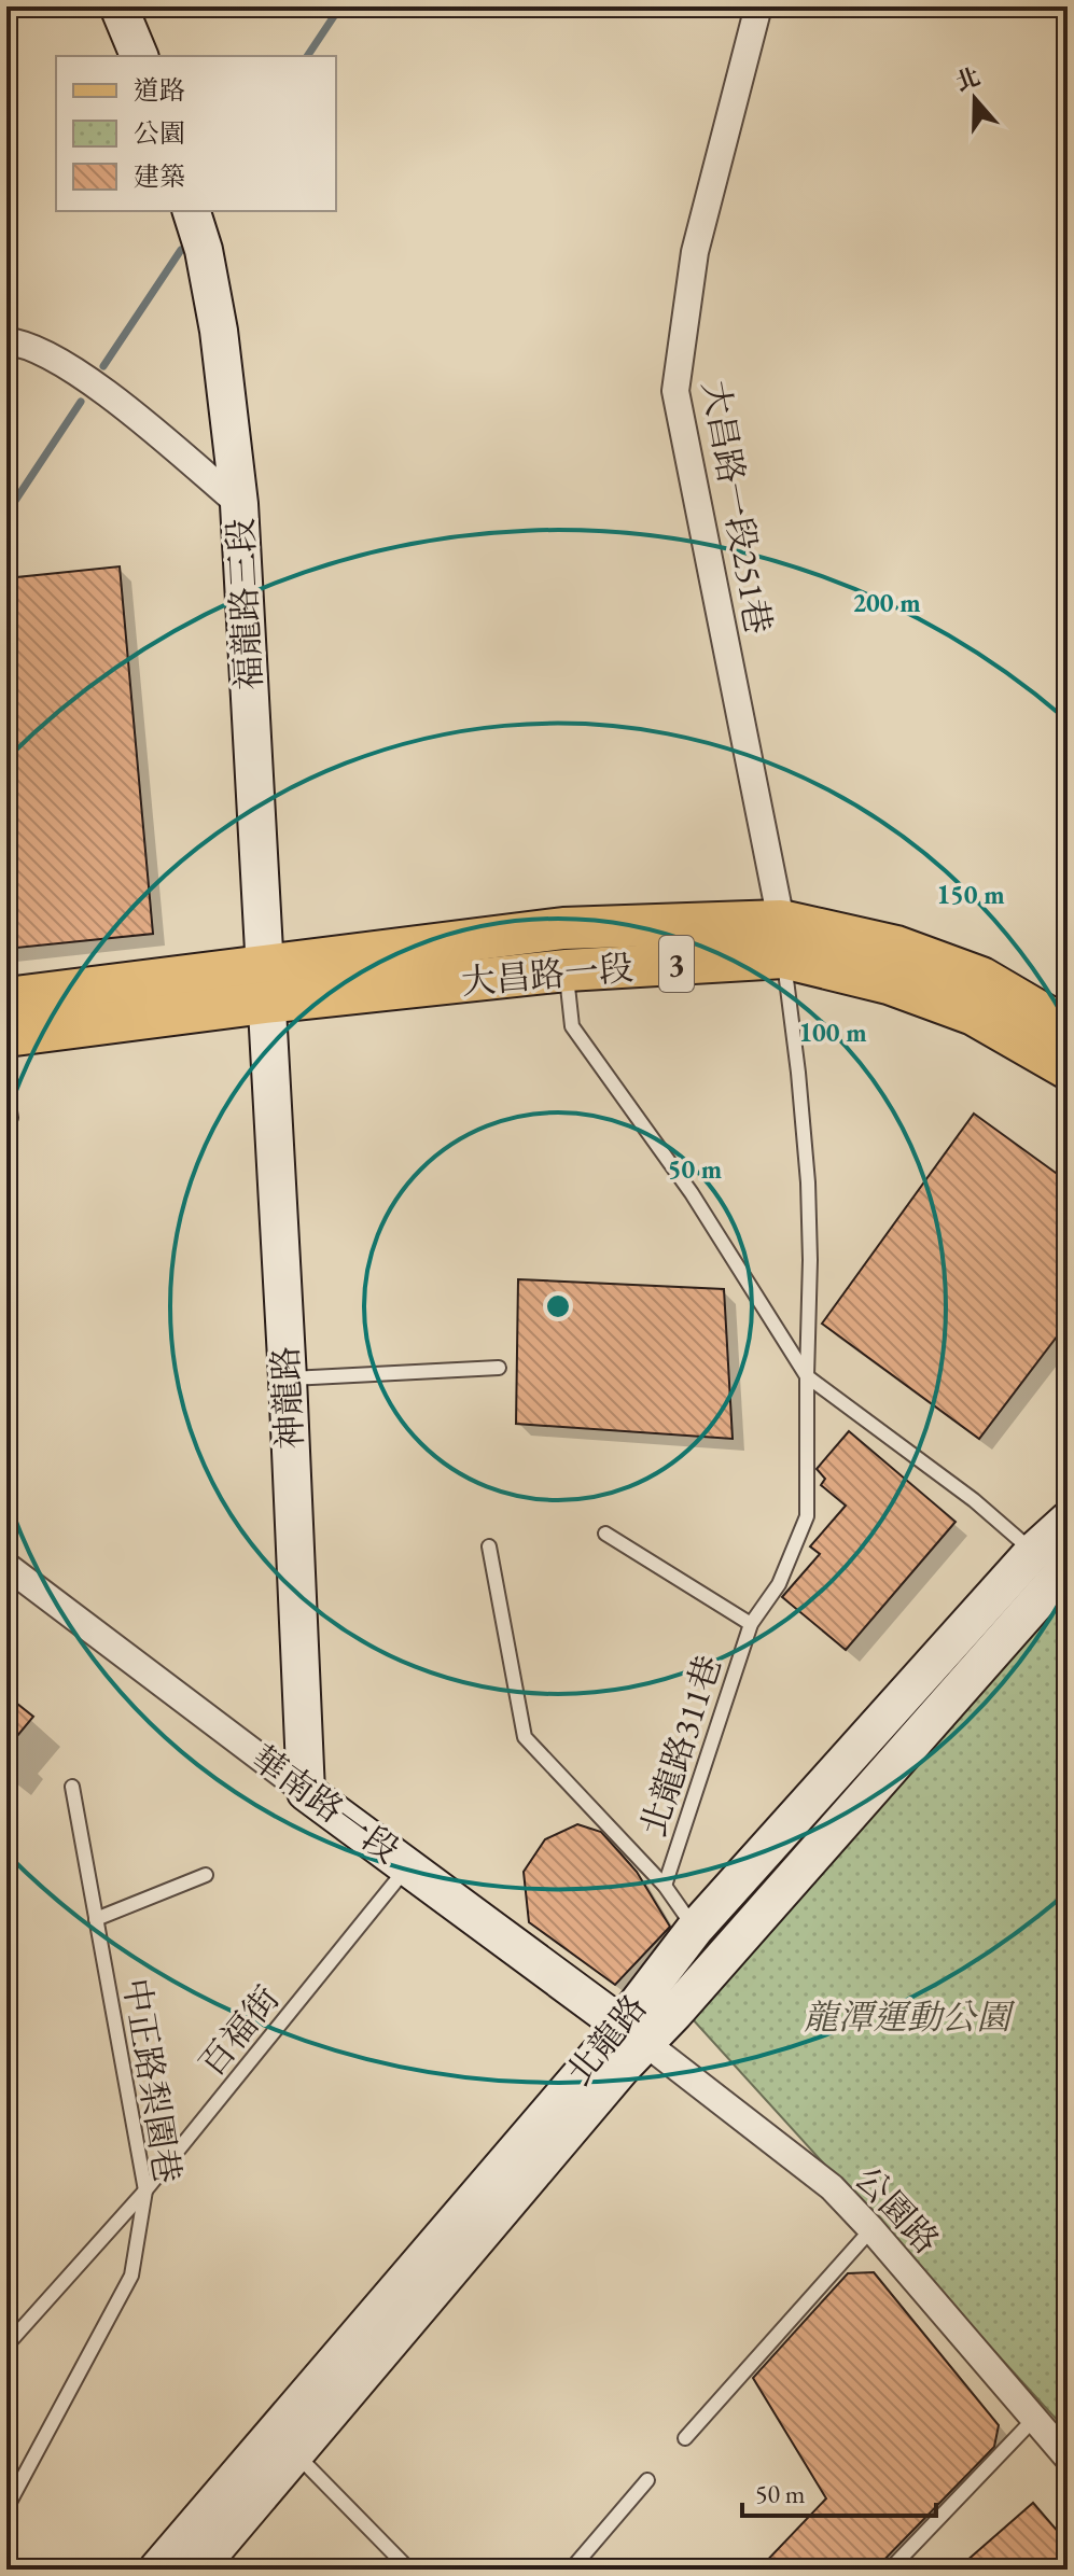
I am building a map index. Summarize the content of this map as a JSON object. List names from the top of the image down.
{
  "streets": {
    "main road": [
      "福龍路三段",
      "3",
      "大昌路一段",
      "神龍路",
      "華南路一段",
      "北龍路"
    ],
    "street": ["大昌路一段251巷", "公園路"],
    "lane": ["北龍路311巷", "百福街", "中正路梨園巷"]
  },
  "crossings": [
    ["大昌路一段251巷", "大昌路一段"],
    ["大昌路一段251巷", "北龍路311巷"],
    ["福龍路三段", "大昌路一段"],
    ["福龍路三段", "神龍路"],
    ["大昌路一段", "神龍路"],
    ["大昌路一段", "北龍路311巷"],
    ["神龍路", "華南路一段"],
    ["北龍路311巷", "北龍路"],
    ["華南路一段", "百福街"],
    ["華南路一段", "北龍路"],
    ["華南路一段", "公園路"],
    ["百福街", "中正路梨園巷"],
    ["北龍路", "公園路"]
  ],
  "parks": ["龍潭運動公園"],
  "legend": ["道路", "公園", "建築"],
  "scale_bar": "50 m",
  "north": "top",
  "rings": [
    "200 m",
    "150 m",
    "100 m",
    "50 m"
  ]
}
